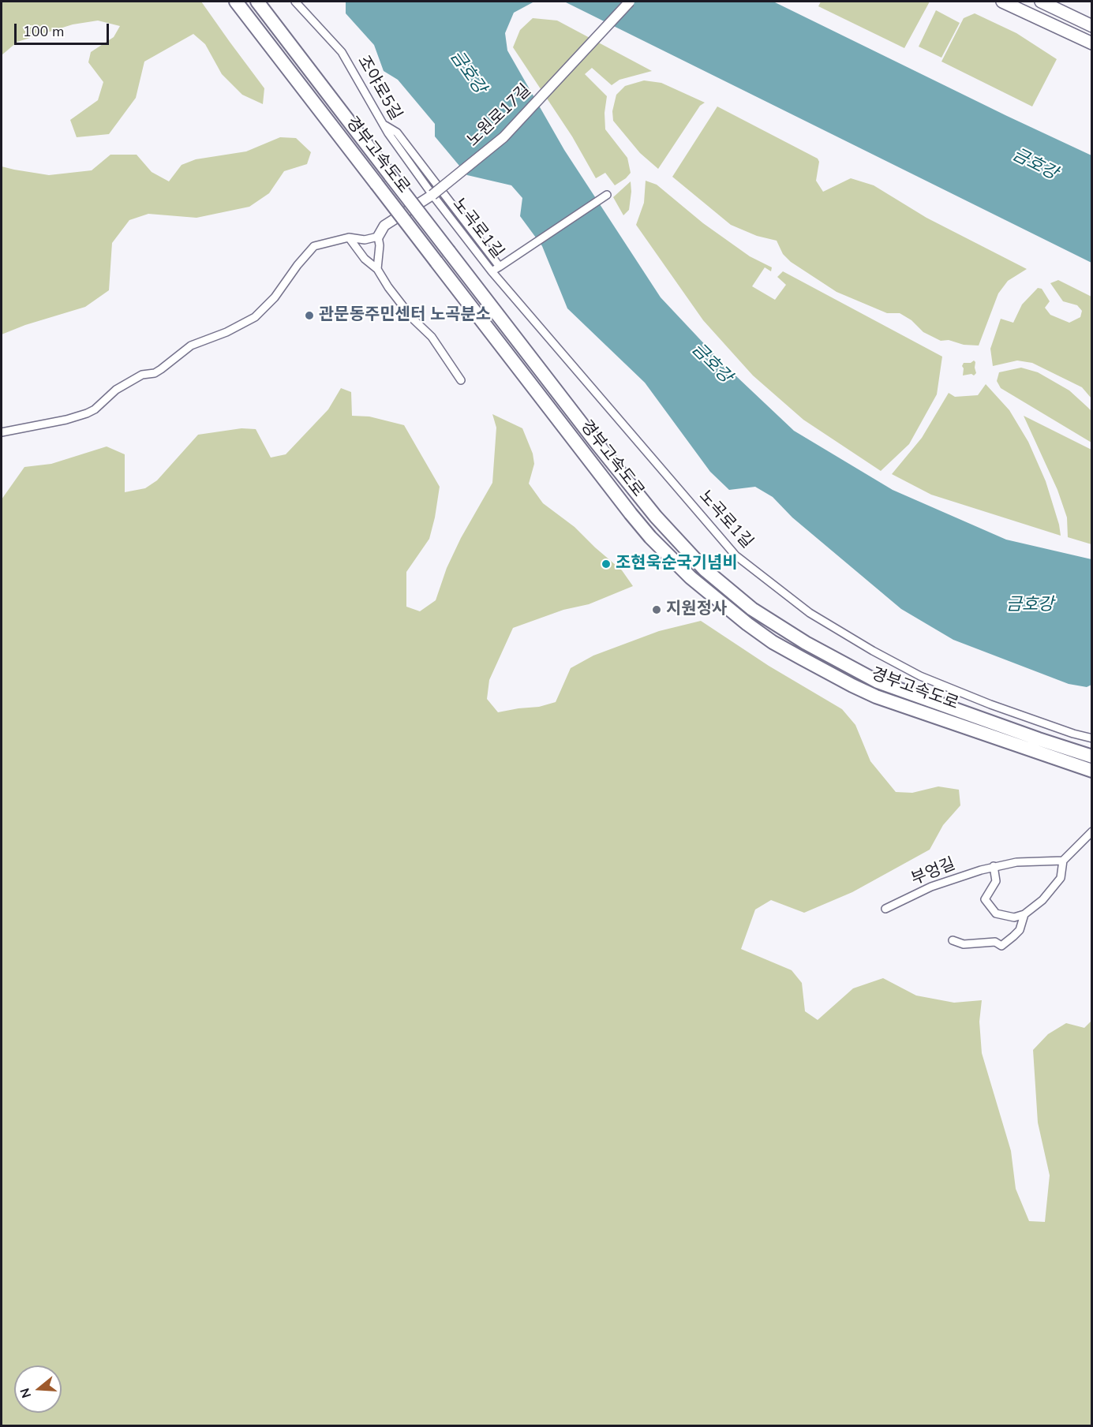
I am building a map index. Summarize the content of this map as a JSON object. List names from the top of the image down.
{
  "streets": {
    "highway": ["경부고속도로"],
    "main road": ["노원로17길"],
    "street": ["조야로5길", "노곡로1길", "부엉길"]
  },
  "crossings": [
    ["조야로5길", "노원로17길"],
    ["조야로5길", "노곡로1길"],
    ["노원로17길", "노곡로1길"]
  ],
  "water": ["금호강"],
  "places": ["관문동주민센터 노곡분소", "조현욱순국기념비", "지원정사"],
  "scale_bar": "100 m",
  "north": "left"
}
